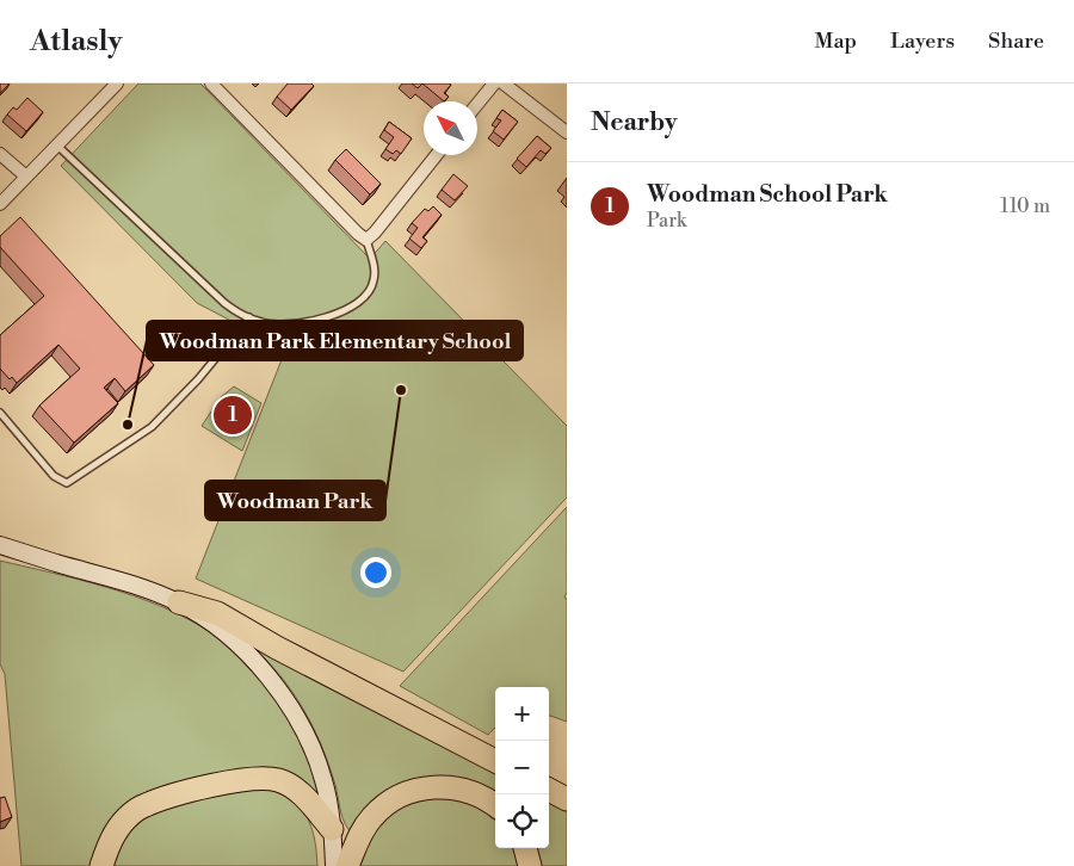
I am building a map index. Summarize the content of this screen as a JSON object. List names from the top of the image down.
{
  "places": ["Woodman Park", "Woodman Park Elementary School"],
  "north": "top left",
  "page": {
    "header": "Atlasly",
    "nav": ["Map", "Layers", "Share"],
    "heading": "Nearby",
    "list": [
      {
        "mark": "1",
        "name": "Woodman School Park",
        "note": "Park",
        "value": "110 m"
      }
    ],
    "pins": "1",
    "map_buttons": ["+", "−"]
  }
}
